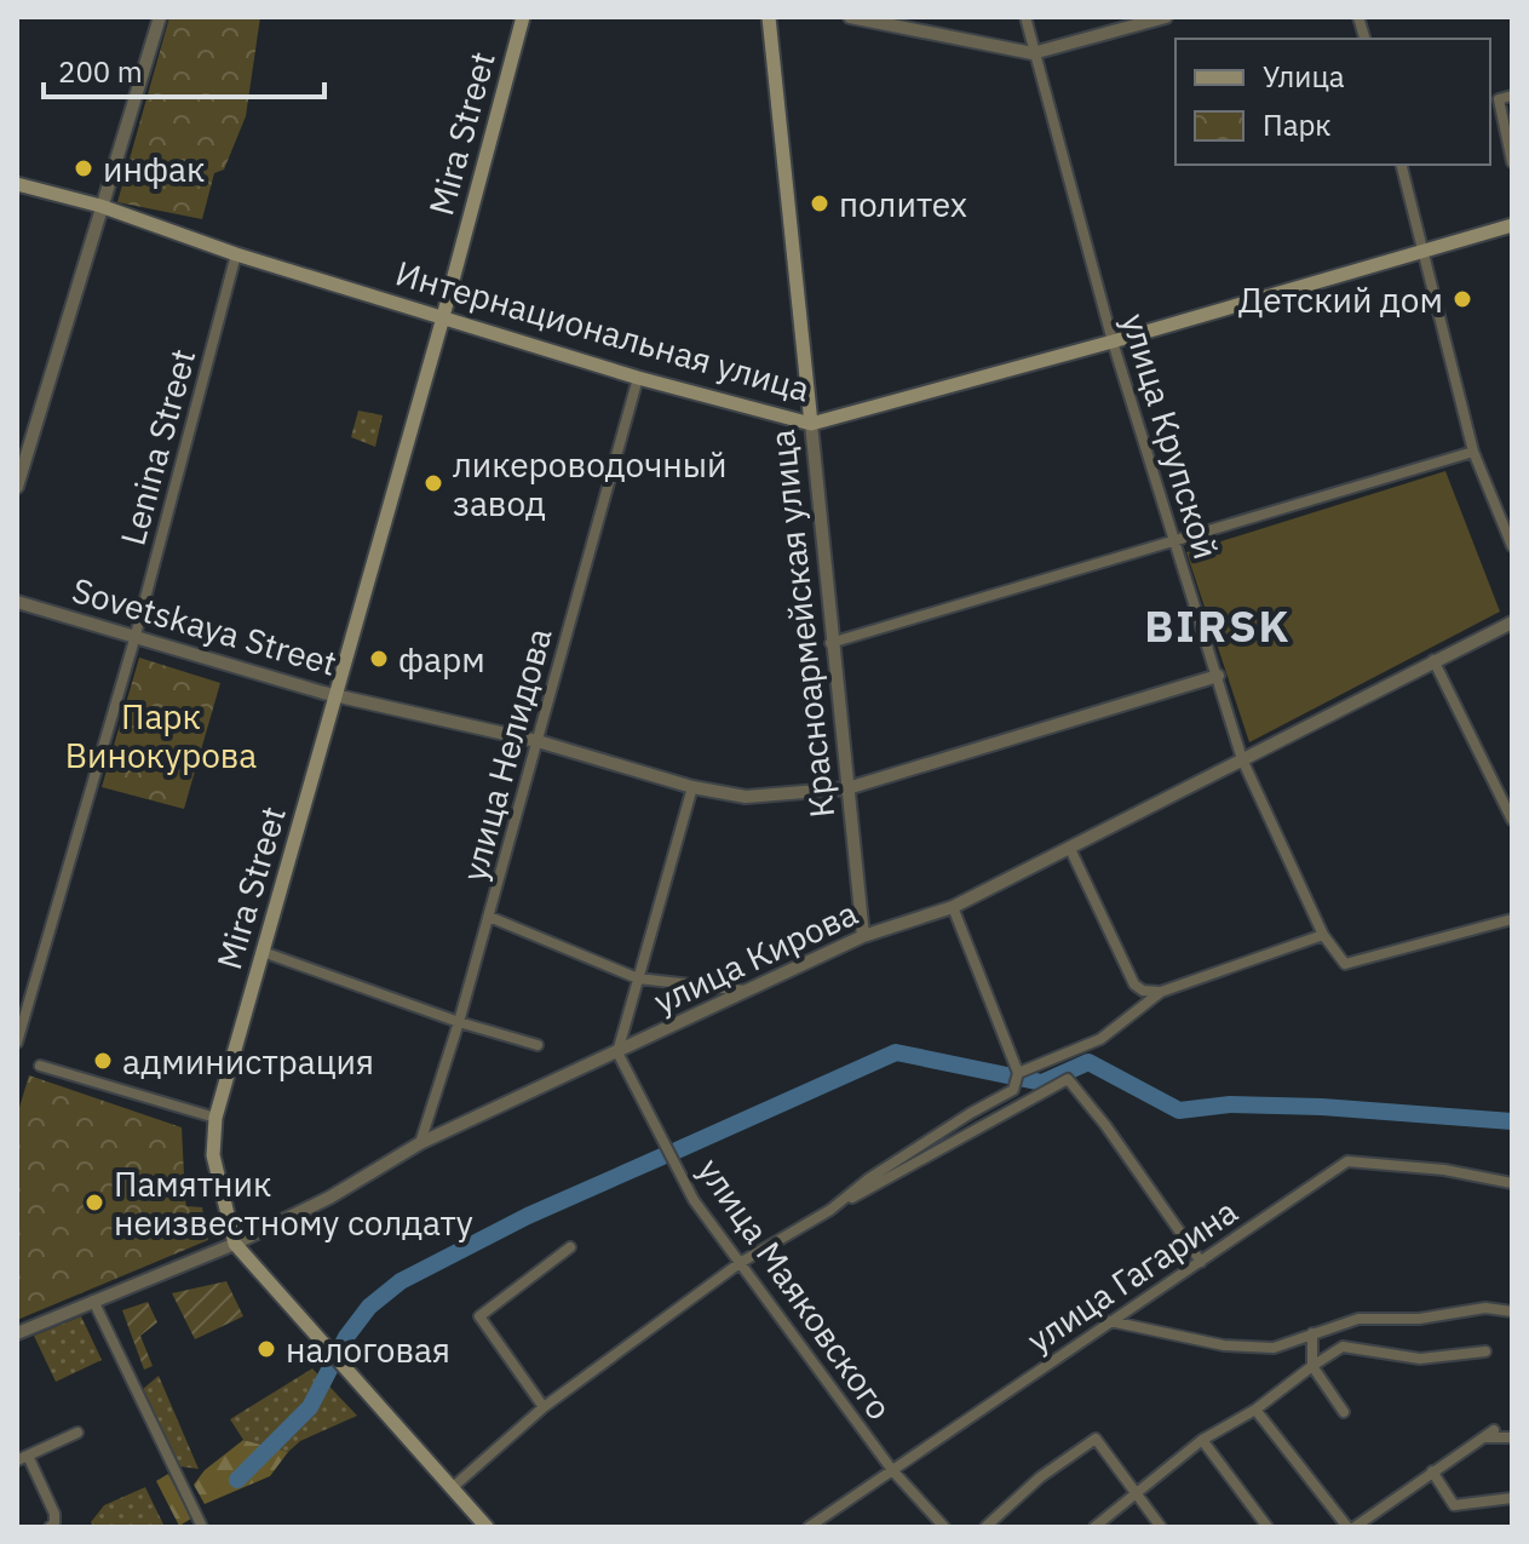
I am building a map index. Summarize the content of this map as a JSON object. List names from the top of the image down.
{
  "streets": {
    "main road": ["Mira Street", "Интернациональная улица", "Красноармейская улица"],
    "street": [
      "улица Крупской",
      "Lenina Street",
      "Sovetskaya Street",
      "улица Нелидова",
      "улица Кирова",
      "улица Гагарина",
      "улица Маяковского"
    ]
  },
  "crossings": [
    ["Mira Street", "Интернациональная улица"],
    ["Mira Street", "Sovetskaya Street"],
    ["Mira Street", "улица Кирова"],
    ["Интернациональная улица", "улица Крупской"],
    ["Интернациональная улица", "Lenina Street"],
    ["Интернациональная улица", "Красноармейская улица"],
    ["Интернациональная улица", "улица Нелидова"],
    ["улица Крупской", "Sovetskaya Street"],
    ["улица Крупской", "улица Кирова"],
    ["Lenina Street", "Sovetskaya Street"],
    ["Красноармейская улица", "Sovetskaya Street"],
    ["Красноармейская улица", "улица Кирова"],
    ["Sovetskaya Street", "улица Нелидова"],
    ["улица Нелидова", "улица Кирова"],
    ["улица Кирова", "улица Маяковского"],
    ["улица Гагарина", "улица Маяковского"]
  ],
  "districts": ["BIRSK"],
  "parks": ["Парк Винокурова"],
  "places": [
    "инфак",
    "политех",
    "Детский дом",
    "ликероводочный завод",
    "фарм",
    "администрация",
    "Памятник неизвестному солдату",
    "налоговая"
  ],
  "legend": ["Улица", "Парк"],
  "scale_bar": "200 m"
}
